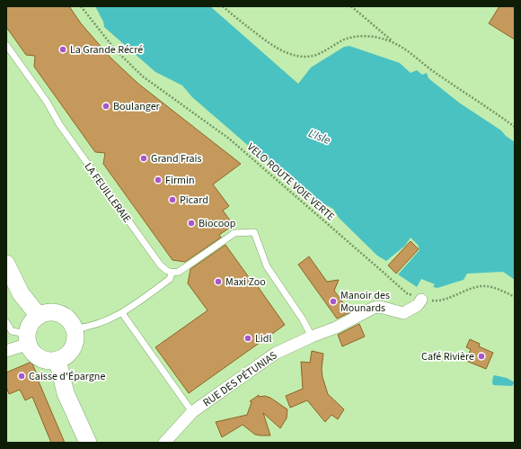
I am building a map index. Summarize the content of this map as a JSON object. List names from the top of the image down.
{
  "streets": {
    "street": ["RUE DES PÉTUNIAS"],
    "lane": ["LA FEUILLERAIE"],
    "path": ["VELO ROUTE VOIE VERTE"]
  },
  "crossings": [
    ["VELO ROUTE VOIE VERTE", "RUE DES PÉTUNIAS"]
  ],
  "water": ["L'Isle"],
  "places": [
    "La Grande Récré",
    "Boulanger",
    "Grand Frais",
    "Firmin",
    "Picard",
    "Biocoop",
    "Maxi Zoo",
    "Manoir des Mounards",
    "Lidl",
    "Café Rivière",
    "Caisse d'Épargne"
  ]
}
